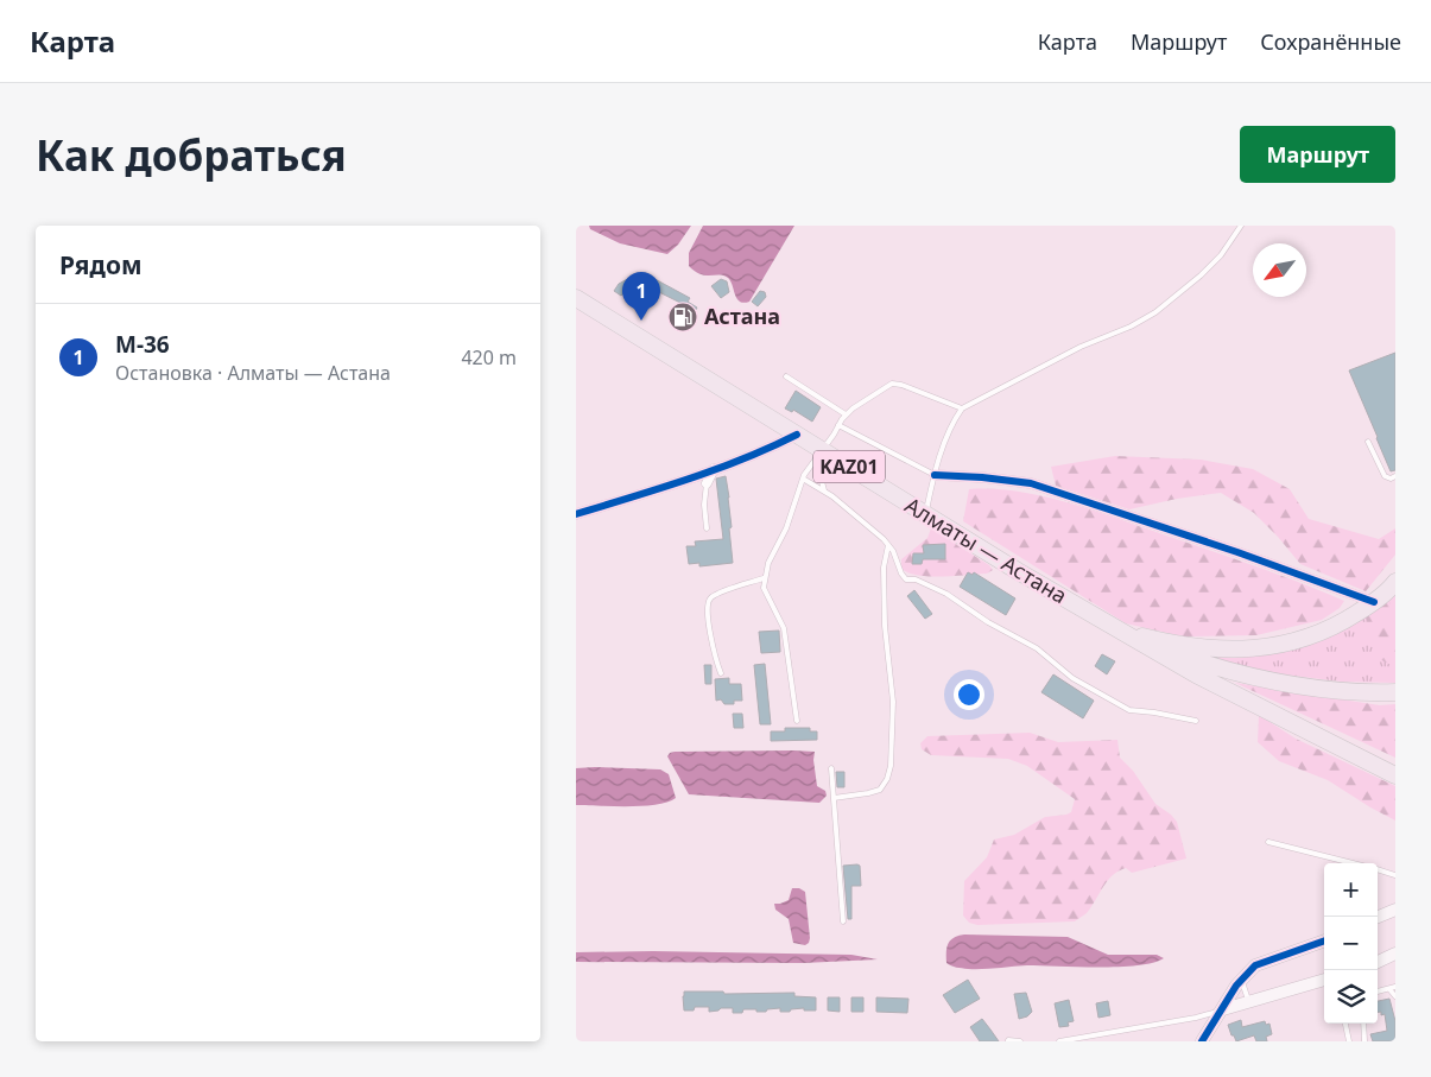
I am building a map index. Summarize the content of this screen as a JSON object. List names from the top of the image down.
{
  "streets": {
    "highway": ["KАZ01", "Алматы — Астана"]
  },
  "crossings": [
    ["KАZ01", "Алматы — Астана"]
  ],
  "places": {
    "fuel station": ["Астана"]
  },
  "north": "bottom left",
  "page": {
    "header": "Карта",
    "nav": ["Карта", "Маршрут", "Сохранённые"],
    "buttons": "Маршрут",
    "title": "Как добраться",
    "heading": "Рядом",
    "pins": "1",
    "list": [
      {
        "mark": "1",
        "name": "М-36",
        "note": "Остановка · Алматы — Астана",
        "value": "420 m"
      }
    ],
    "map_buttons": ["+", "−"]
  }
}
